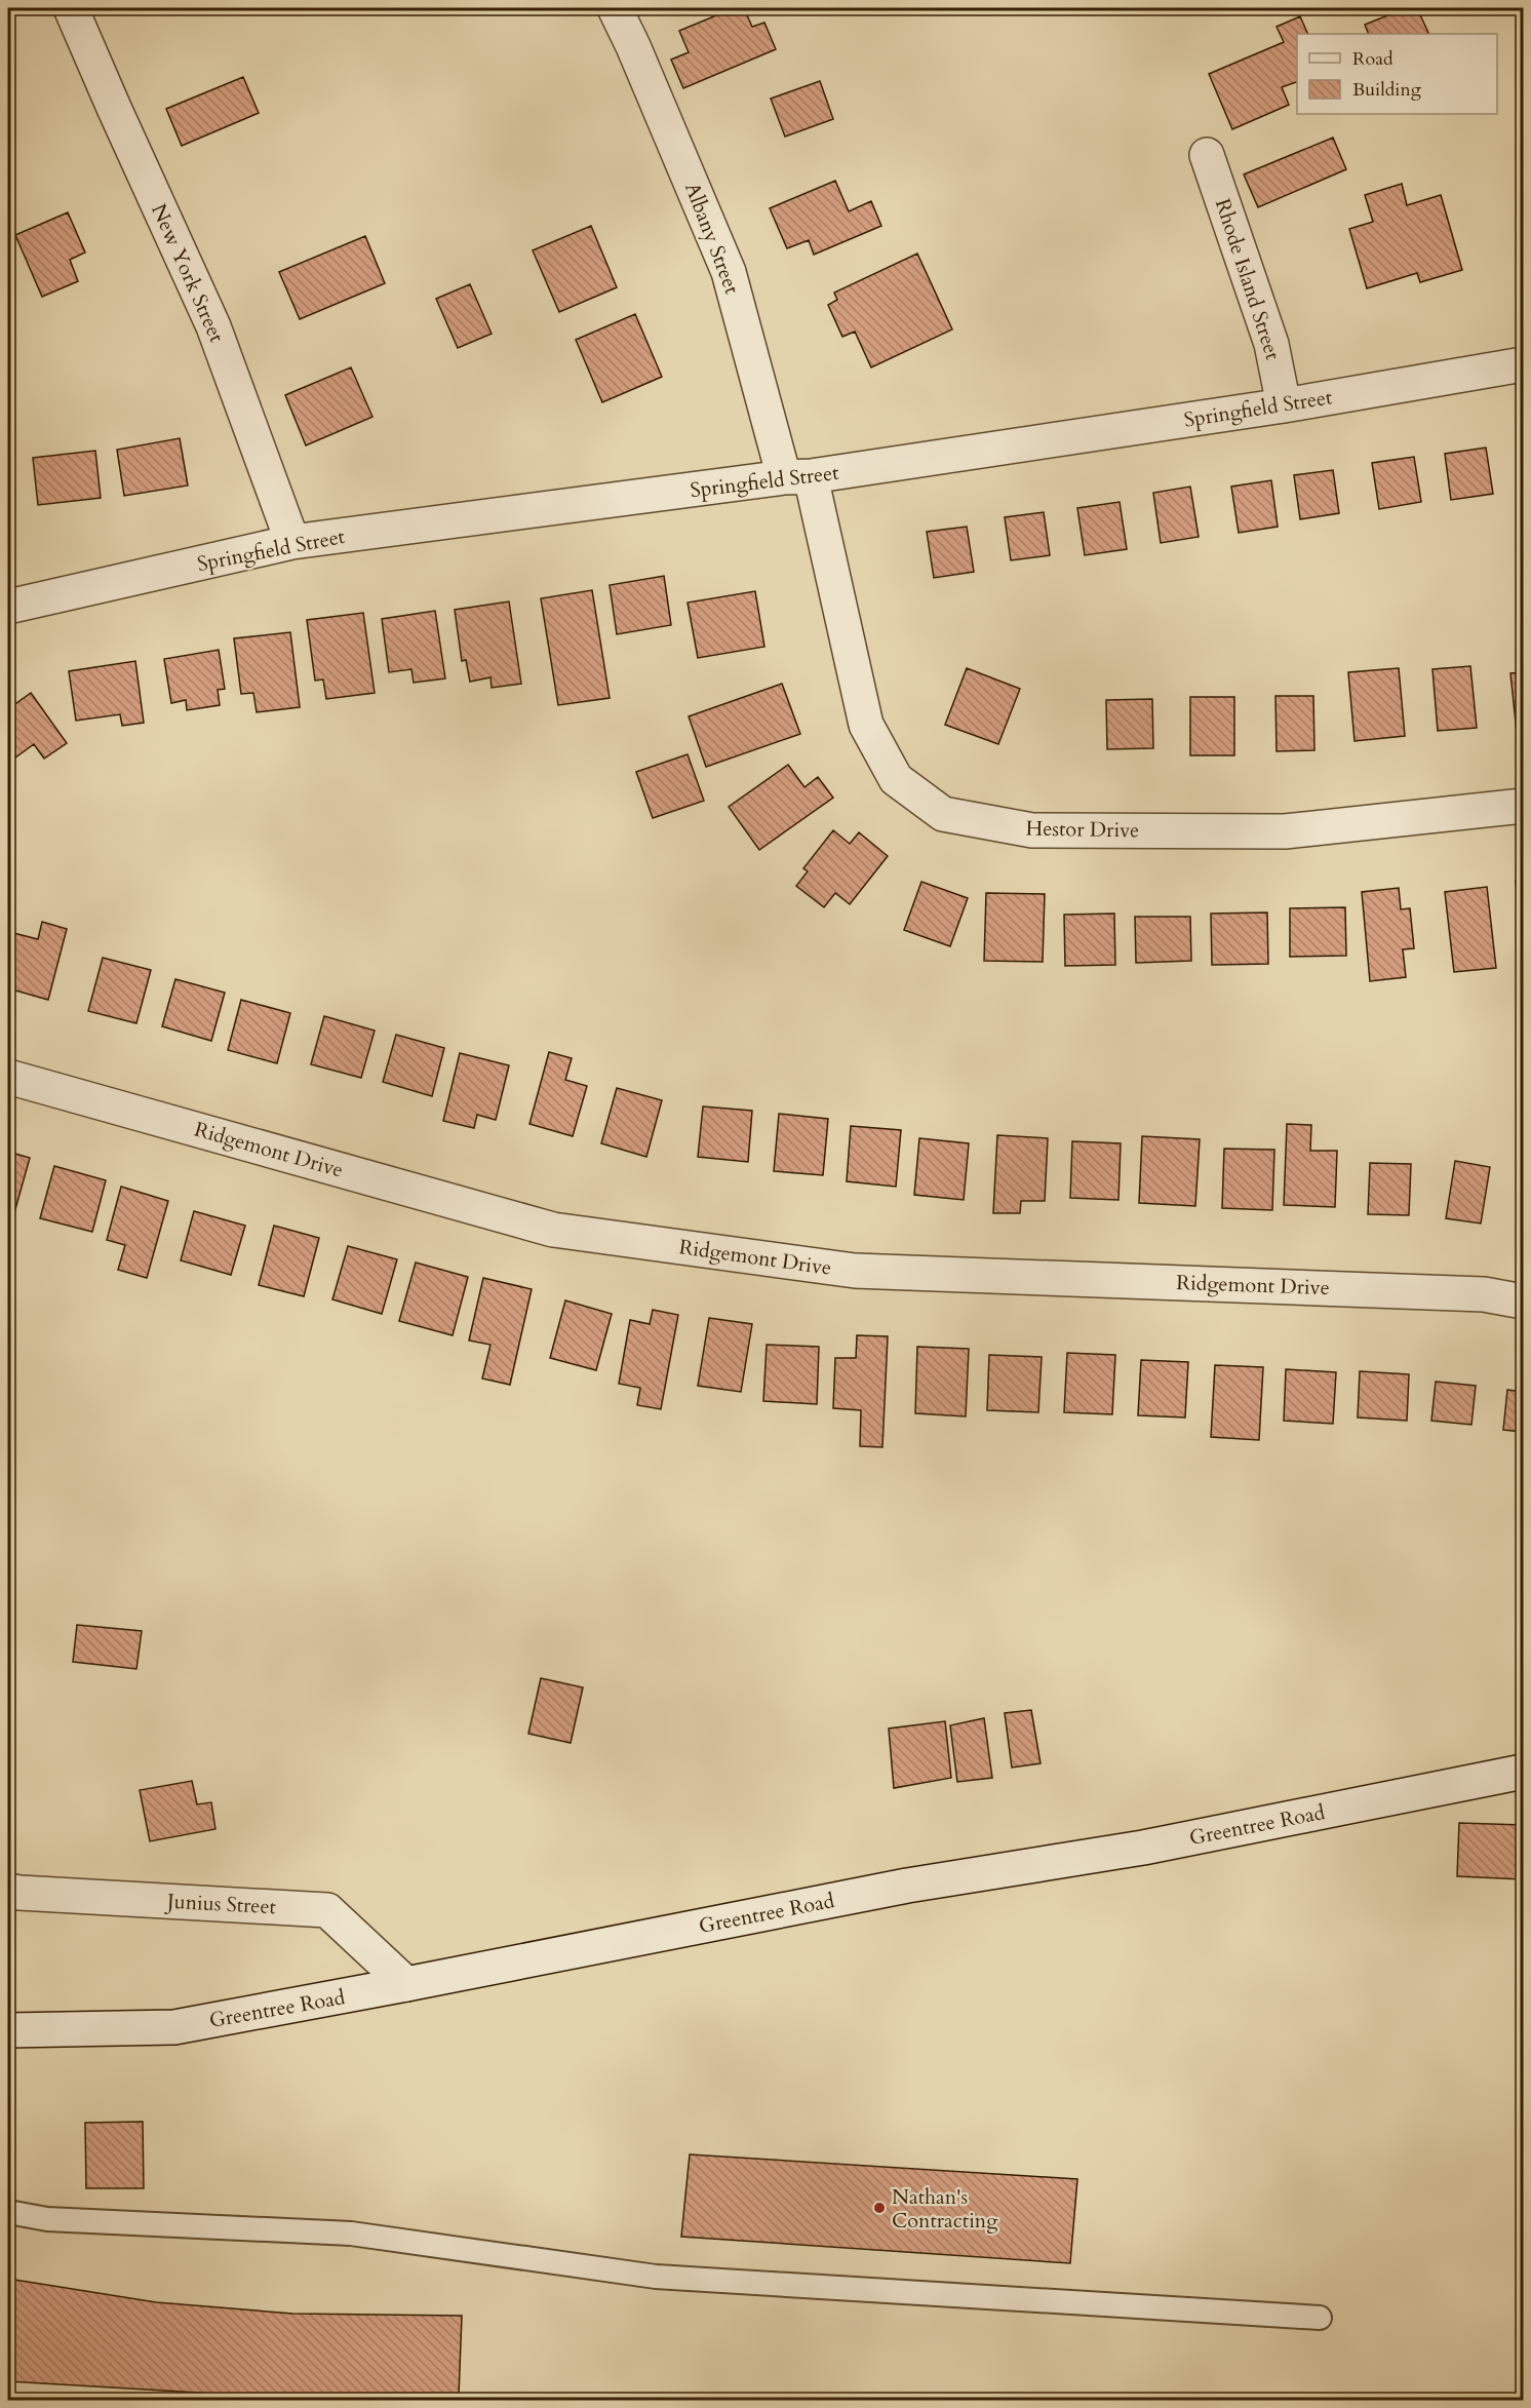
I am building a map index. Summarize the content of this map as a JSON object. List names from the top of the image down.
{
  "streets": {
    "street": [
      "Albany Street",
      "New York Street",
      "Rhode Island Street",
      "Springfield Street",
      "Hestor Drive",
      "Ridgemont Drive",
      "Greentree Road",
      "Junius Street"
    ]
  },
  "crossings": [
    ["Albany Street", "Springfield Street"],
    ["Albany Street", "Hestor Drive"],
    ["New York Street", "Springfield Street"],
    ["Rhode Island Street", "Springfield Street"],
    ["Springfield Street", "Hestor Drive"],
    ["Greentree Road", "Junius Street"]
  ],
  "places": ["Nathan's Contracting"],
  "legend": ["Road", "Building"]
}
